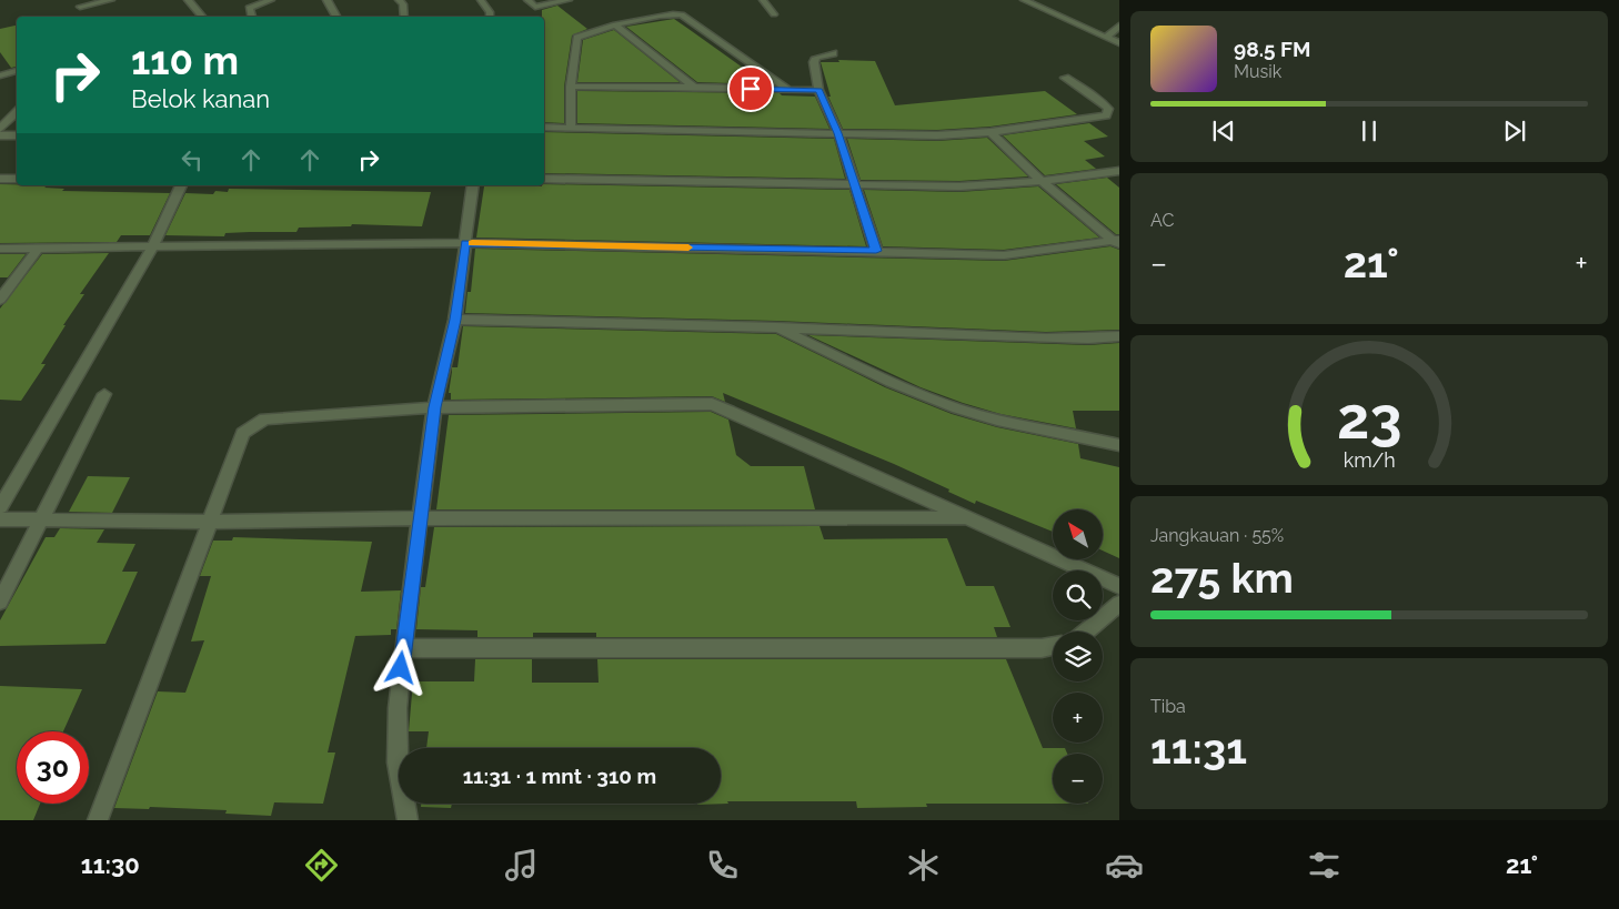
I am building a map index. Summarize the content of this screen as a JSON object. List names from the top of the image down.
{
  "north": "top left",
  "page": {
    "turn": ["110 m", "Belok kanan"],
    "song": ["98.5 FM", "Musik"],
    "tile": [
      "AC",
      ["Jangkauan · 55%", "275 km"],
      ["Tiba", "11:31"]
    ],
    "heat": ["−", "21°", "+"],
    "map_buttons": ["+", "−"],
    "limit": "30",
    "trip": "11:31 · 1 mnt · 310 m",
    "tabs": ["11:30", "21°"],
    "gauge": ["23", "km/h"]
  }
}
